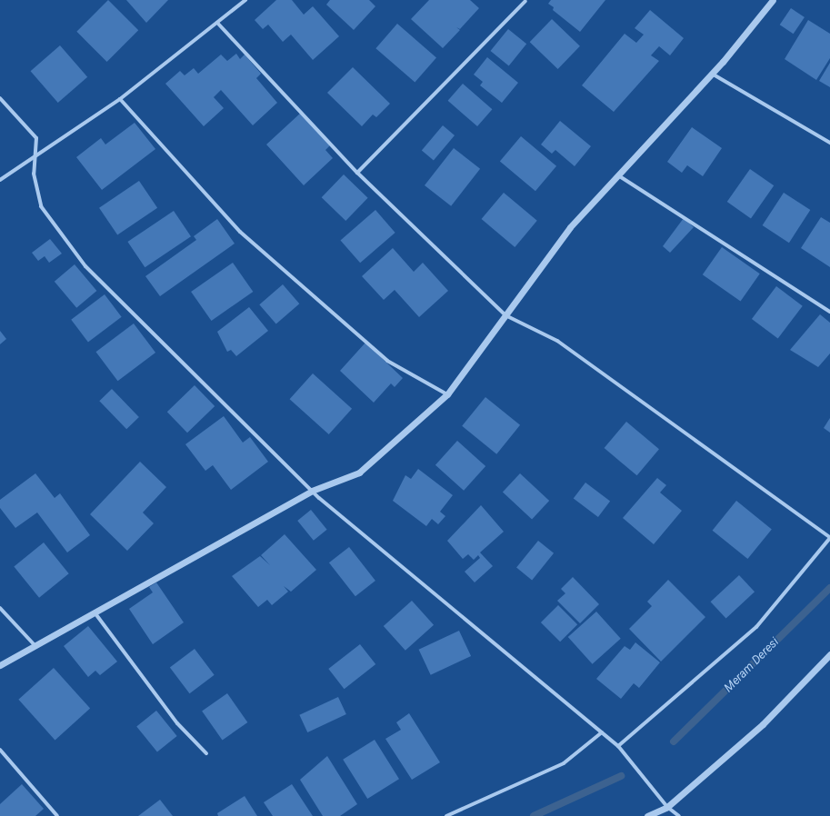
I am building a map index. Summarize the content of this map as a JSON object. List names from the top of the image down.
{
  "water": ["Meram Deresi"]
}
